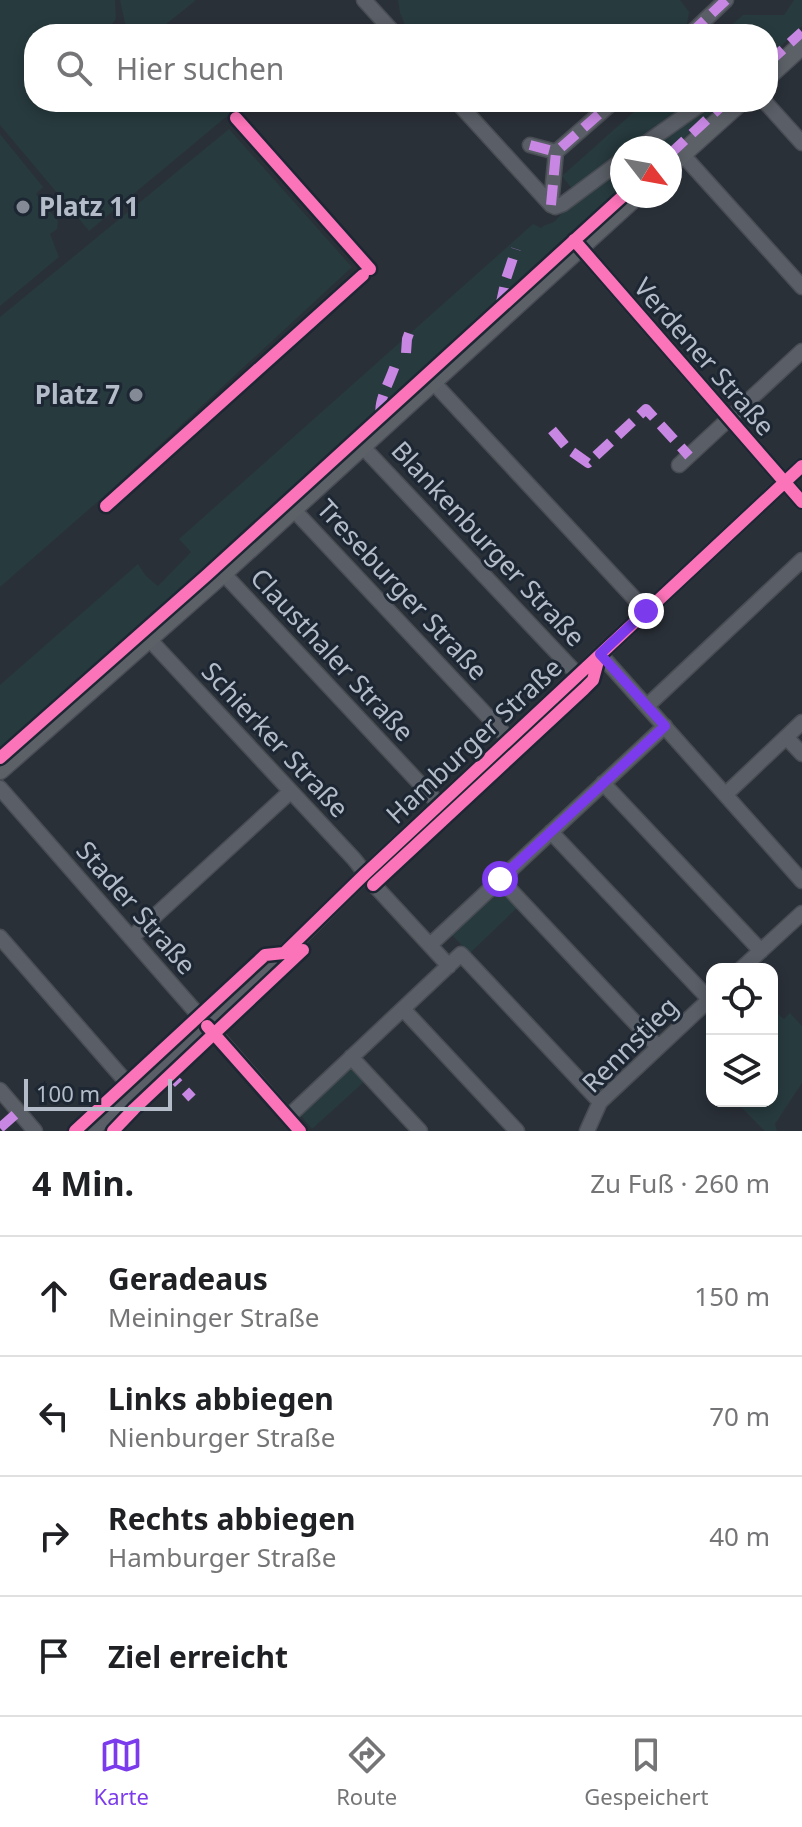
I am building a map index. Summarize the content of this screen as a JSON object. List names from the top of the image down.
{
  "streets": {
    "street": [
      "Verdener Straße",
      "Blankenburger Straße",
      "Treseburger Straße",
      "Clausthaler Straße",
      "Schierker Straße",
      "Hamburger Straße",
      "Stader Straße",
      "Rennstieg"
    ]
  },
  "crossings": [
    ["Verdener Straße", "Hamburger Straße"],
    ["Blankenburger Straße", "Hamburger Straße"],
    ["Treseburger Straße", "Hamburger Straße"],
    ["Clausthaler Straße", "Hamburger Straße"],
    ["Schierker Straße", "Hamburger Straße"],
    ["Hamburger Straße", "Stader Straße"]
  ],
  "places": ["Platz 11", "Platz 7"],
  "scale_bar": "100 m",
  "north": "bottom right",
  "page": {
    "search": "Hier suchen",
    "scale": "100 m",
    "heading": ["4 Min.", "Zu Fuß · 260 m"],
    "list": [
      ["Geradeaus", "Meininger Straße", "150 m"],
      ["Links abbiegen", "Nienburger Straße", "70 m"],
      ["Rechts abbiegen", "Hamburger Straße", "40 m"],
      "Ziel erreicht"
    ],
    "nav": ["Karte", "Route", "Gespeichert"]
  }
}
